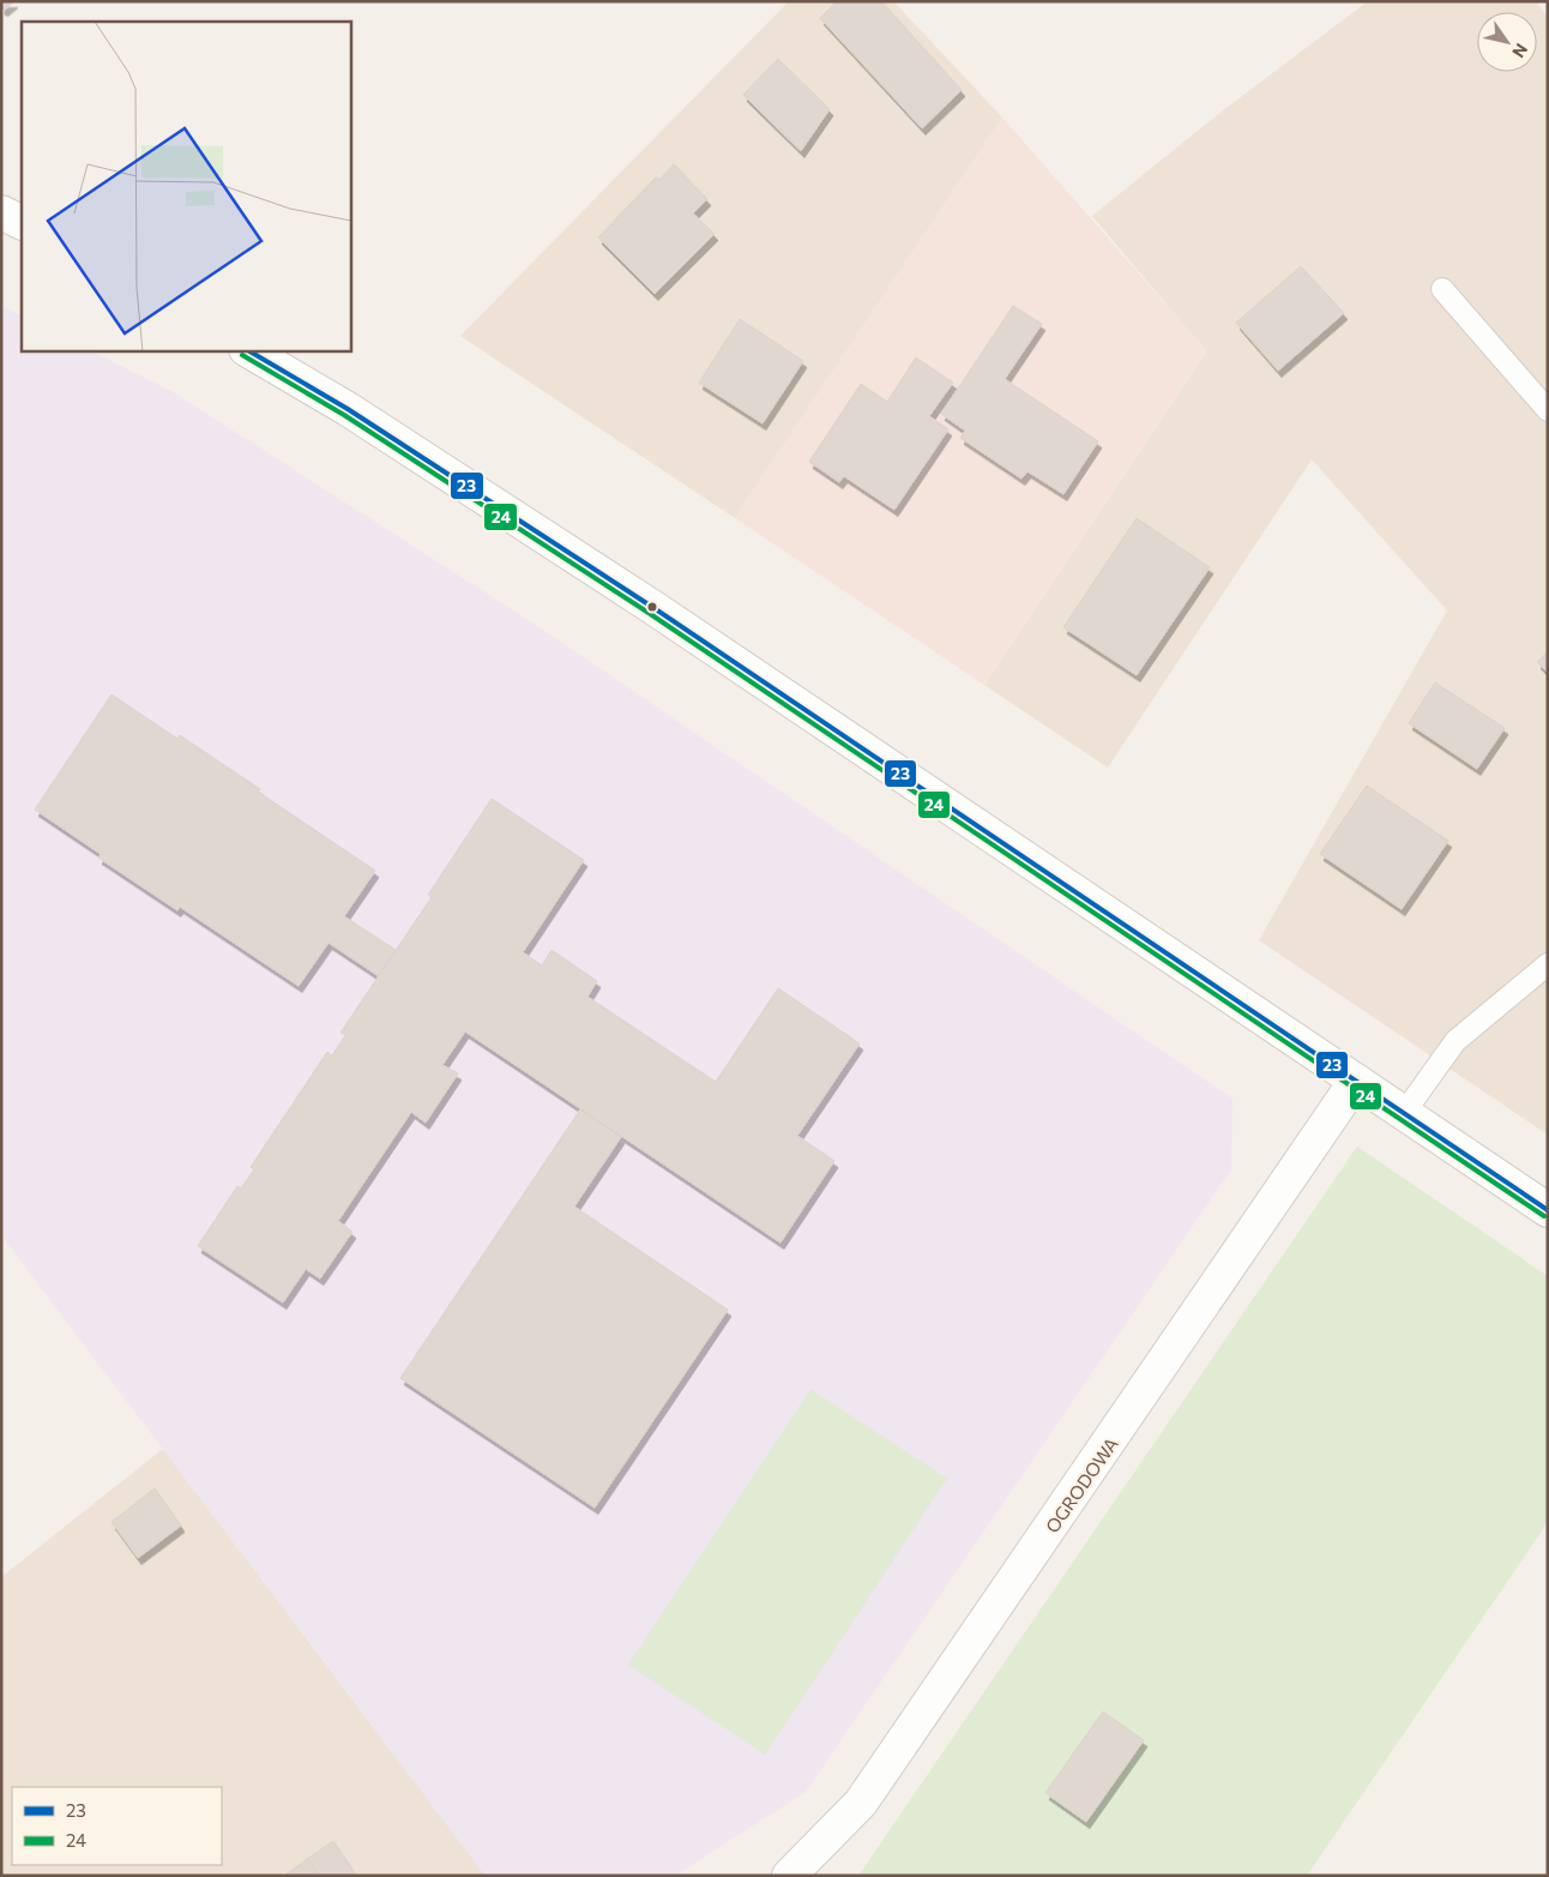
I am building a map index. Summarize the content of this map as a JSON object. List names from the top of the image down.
{
  "streets": {
    "main road": ["OGRODOWA"]
  },
  "lines": ["transit line 23", "transit line 24"],
  "legend": ["23", "24"],
  "north": "bottom right"
}
